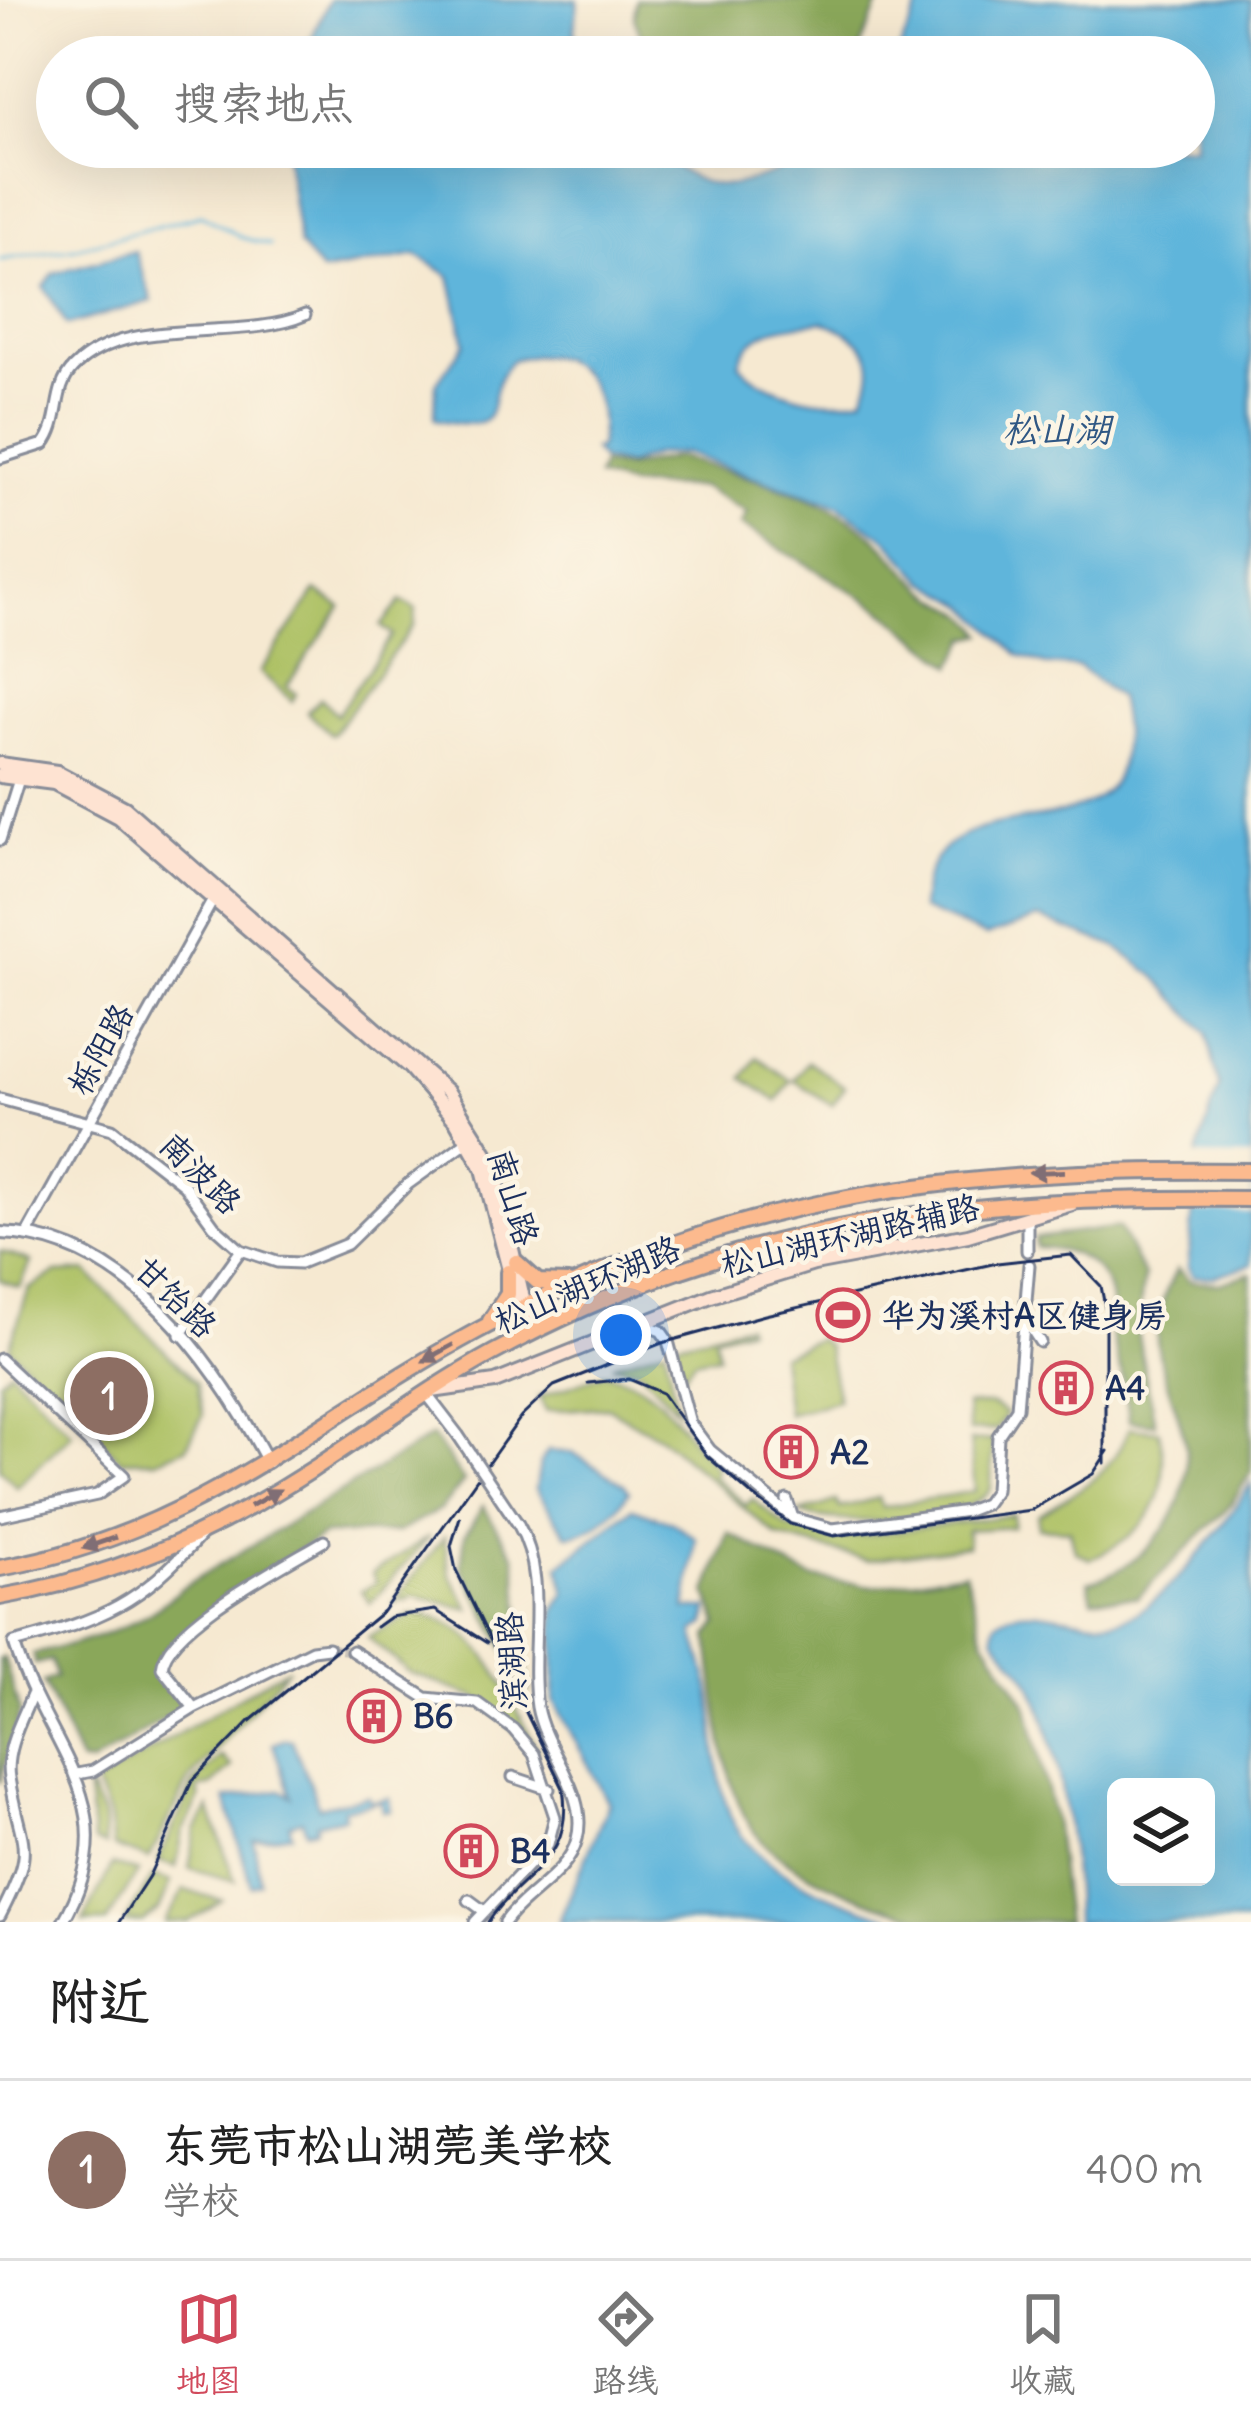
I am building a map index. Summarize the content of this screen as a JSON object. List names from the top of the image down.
{
  "streets": {
    "main road": ["南山路", "松山湖环湖路辅路", "松山湖环湖路"],
    "street": [
      "栎阳路",
      "南波路",
      "甘饴路",
      "滨湖路"
    ]
  },
  "crossings": [
    ["栎阳路", "南波路"],
    ["栎阳路", "南山路"],
    ["栎阳路", "甘饴路"],
    ["南波路", "南山路"],
    ["南山路", "松山湖环湖路"],
    ["松山湖环湖路辅路", "松山湖环湖路"],
    ["松山湖环湖路辅路", "滨湖路"],
    ["松山湖环湖路", "甘饴路"],
    ["松山湖环湖路", "滨湖路"]
  ],
  "water": ["松山湖"],
  "places": {
    "sports": ["华为溪村A区健身房"],
    "building": [
      "A4",
      "A2",
      "B6",
      "B4"
    ]
  },
  "page": {
    "search": "搜索地点",
    "pins": "1",
    "heading": "附近",
    "list": [
      {
        "mark": "1",
        "name": "东莞市松山湖莞美学校",
        "note": "学校",
        "value": "400 m"
      }
    ],
    "nav": ["地图", "路线", "收藏"]
  }
}
